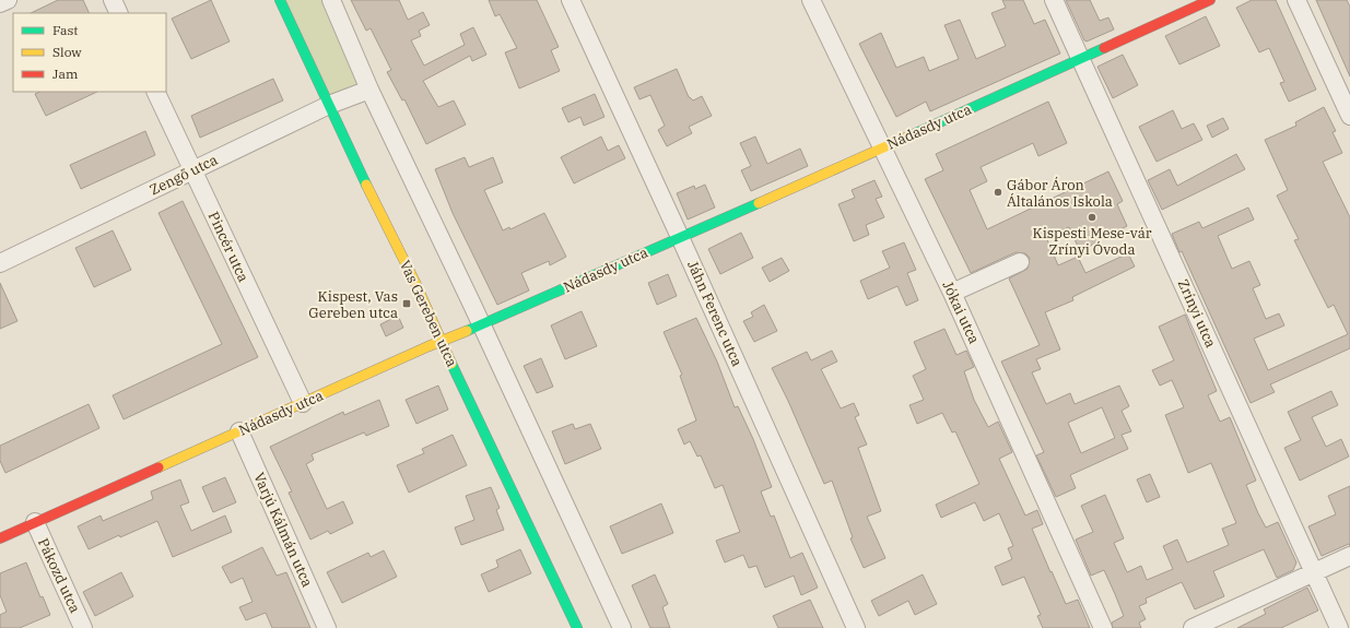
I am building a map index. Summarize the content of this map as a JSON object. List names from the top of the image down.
{
  "streets": {
    "street": [
      "Nádasdy utca",
      "Zengő utca",
      "Pincér utca",
      "Jókai utca",
      "Vas Gereben utca",
      "Jáhn Ferenc utca",
      "Zrínyi utca",
      "Varjú Kálmán utca",
      "Pákozd utca"
    ]
  },
  "crossings": [
    ["Nádasdy utca", "Pincér utca"],
    ["Nádasdy utca", "Jókai utca"],
    ["Nádasdy utca", "Vas Gereben utca"],
    ["Nádasdy utca", "Jáhn Ferenc utca"],
    ["Nádasdy utca", "Zrínyi utca"],
    ["Nádasdy utca", "Varjú Kálmán utca"],
    ["Nádasdy utca", "Pákozd utca"],
    ["Zengő utca", "Pincér utca"],
    ["Zengő utca", "Vas Gereben utca"]
  ],
  "places": {
    "other": ["Gábor Áron Általános Iskola", "Kispesti Mese-vár Zrínyi Óvoda"],
    "transit": ["Kispest, Vas Gereben utca"]
  },
  "legend": ["Fast", "Slow", "Jam"]
}
